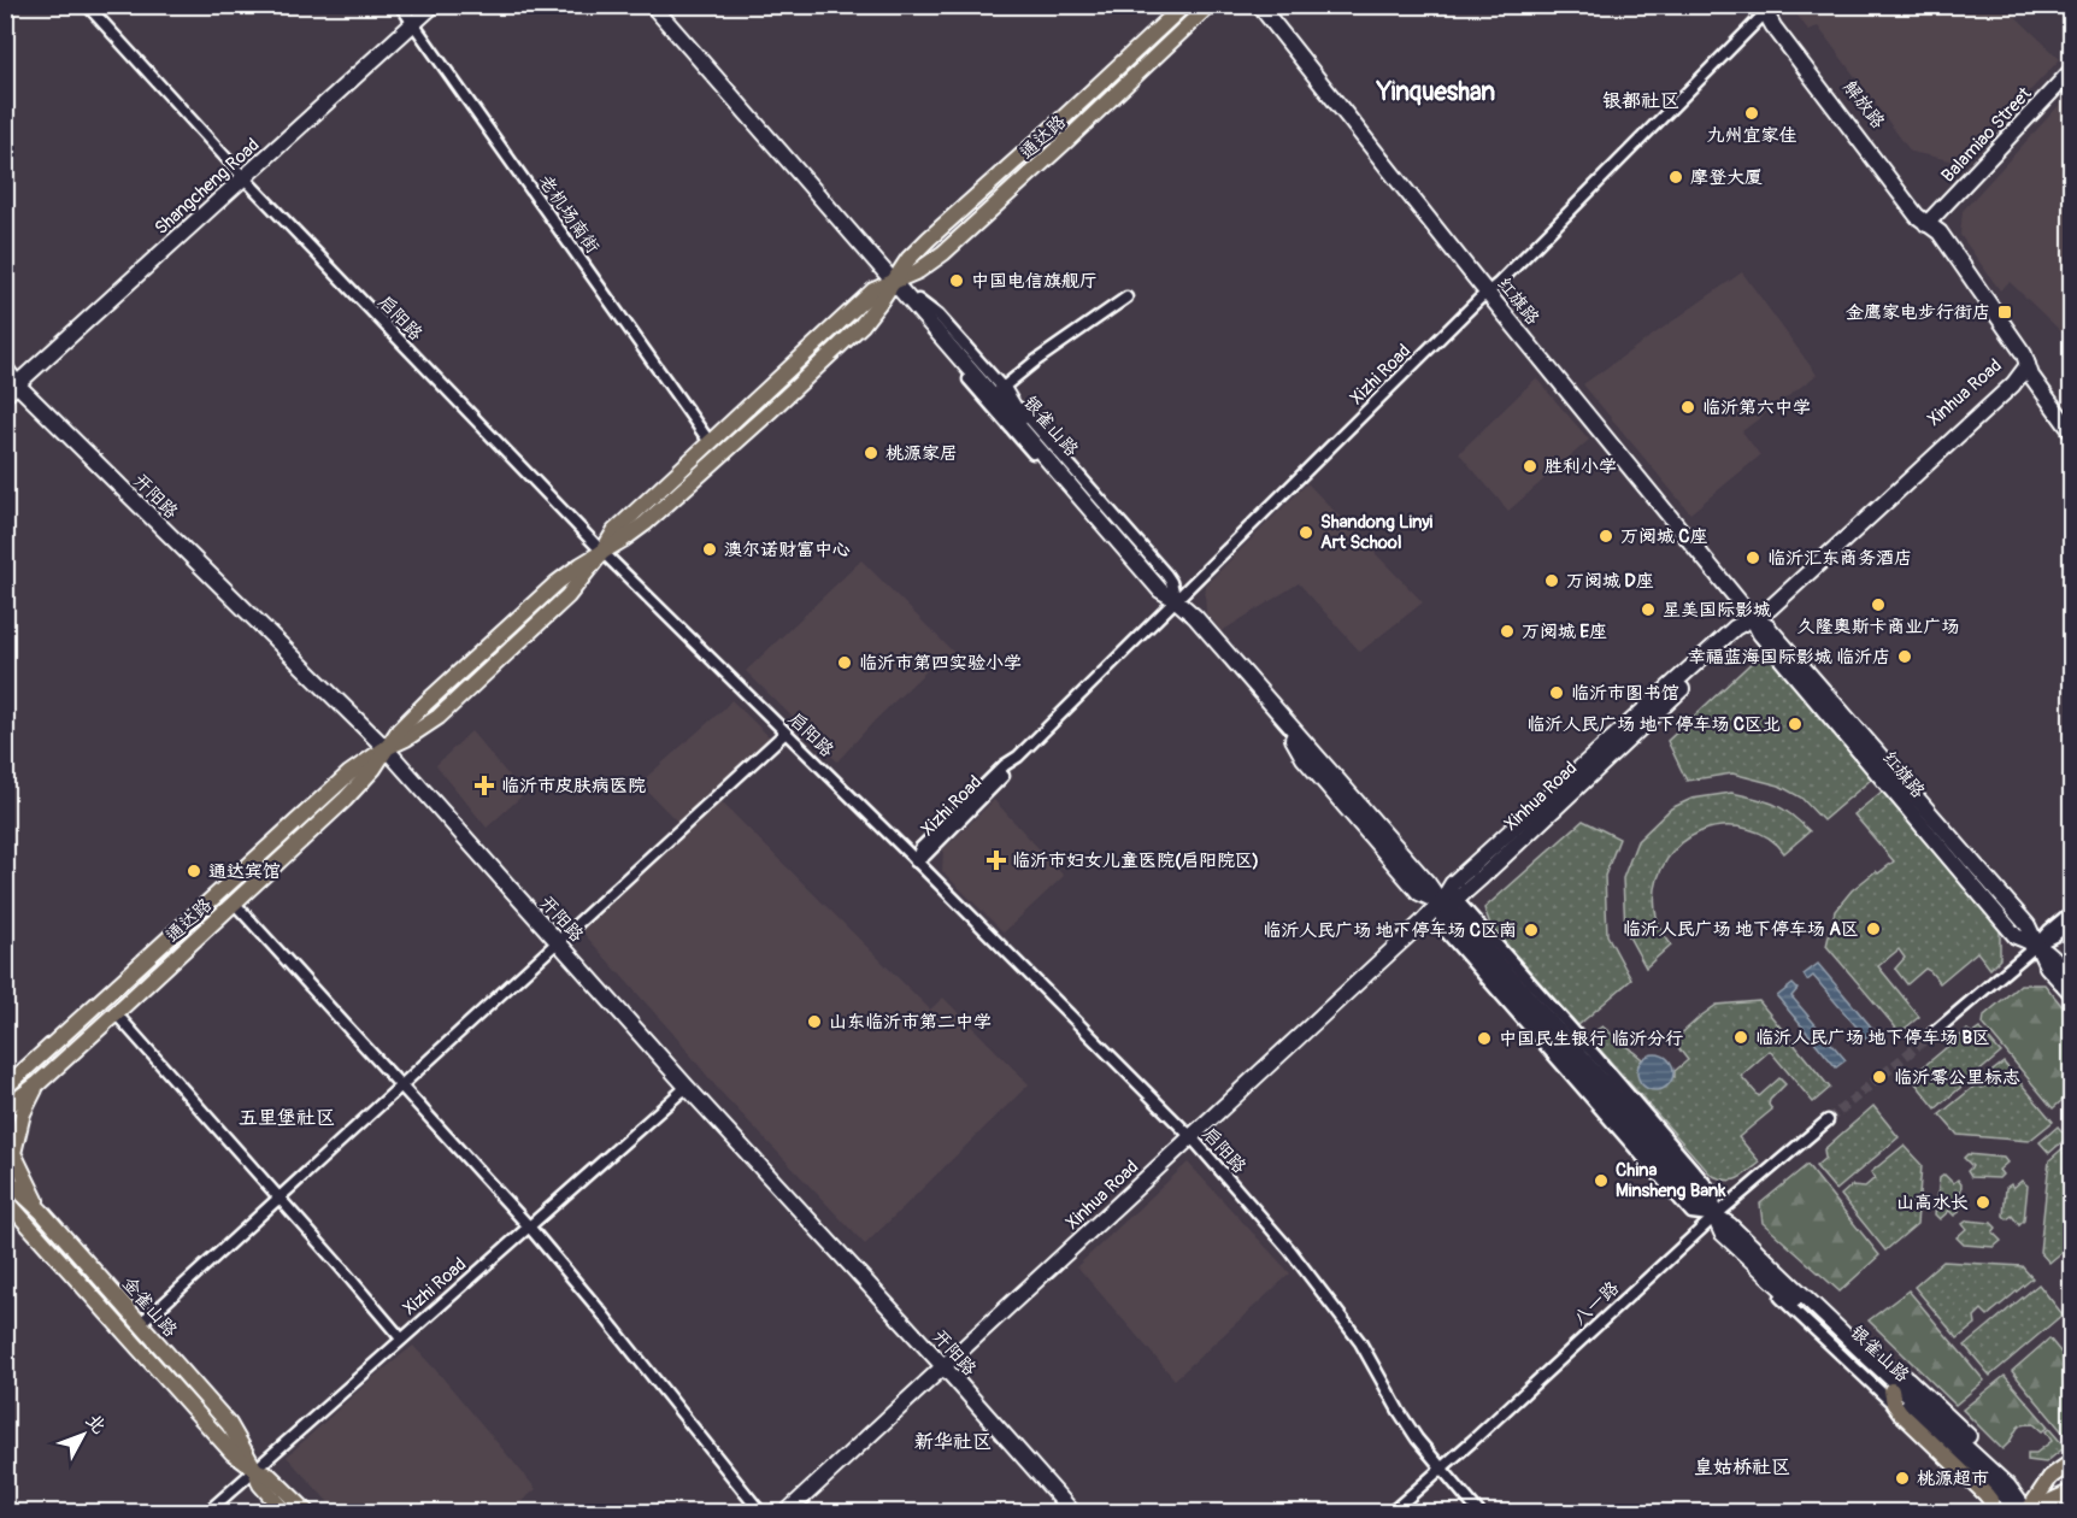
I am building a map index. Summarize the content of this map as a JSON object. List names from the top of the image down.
{
  "streets": {
    "main road": [
      "解放路",
      "Balamiao Street",
      "通达路",
      "Shangcheng Road",
      "红旗路",
      "Xinhua Road",
      "银雀山路",
      "开阳路",
      "金雀山路"
    ],
    "street": [
      "老机场南街",
      "启阳路",
      "Xizhi Road",
      "八一路"
    ]
  },
  "crossings": [
    ["解放路", "Balamiao Street"],
    ["解放路", "Xizhi Road"],
    ["解放路", "Xinhua Road"],
    ["通达路", "老机场南街"],
    ["通达路", "启阳路"],
    ["通达路", "银雀山路"],
    ["通达路", "开阳路"],
    ["Shangcheng Road", "老机场南街"],
    ["Shangcheng Road", "启阳路"],
    ["Shangcheng Road", "开阳路"],
    ["红旗路", "Xizhi Road"],
    ["红旗路", "Xinhua Road"],
    ["启阳路", "Xizhi Road"],
    ["启阳路", "Xinhua Road"],
    ["启阳路", "八一路"],
    ["Xizhi Road", "银雀山路"],
    ["Xizhi Road", "开阳路"],
    ["Xizhi Road", "金雀山路"],
    ["Xinhua Road", "银雀山路"],
    ["Xinhua Road", "开阳路"],
    ["银雀山路", "八一路"]
  ],
  "districts": [
    "Yinqueshan",
    "银都社区",
    "五里堡社区",
    "新华社区",
    "皇姑桥社区"
  ],
  "places": {
    "other": [
      "九州宜家佳",
      "摩登大厦",
      "中国电信旗舰厅",
      "临沂第六中学",
      "桃源家居",
      "胜利小学",
      "Shandong Linyi Art School",
      "万阅城 C座",
      "澳尔诺财富中心",
      "临沂汇东商务酒店",
      "万阅城 D座",
      "久隆奥斯卡商业广场",
      "星美国际影城",
      "万阅城 E座",
      "幸福蓝海国际影城 临沂店",
      "临沂市第四实验小学",
      "临沂市图书馆",
      "临沂人民广场 地下停车场 C区北",
      "通达宾馆",
      "临沂人民广场 地下停车场 A区",
      "临沂人民广场 地下停车场 C区南",
      "山东临沂市第二中学",
      "临沂人民广场 地下停车场 B区",
      "中国民生银行 临沂分行",
      "临沂零公里标志",
      "China Minsheng Bank",
      "山高水长",
      "桃源超市"
    ],
    "transit": ["金鹰家电步行街店"],
    "health": ["临沂市皮肤病医院", "临沂市妇女儿童医院(启阳院区)"]
  },
  "north": "top right"
}
